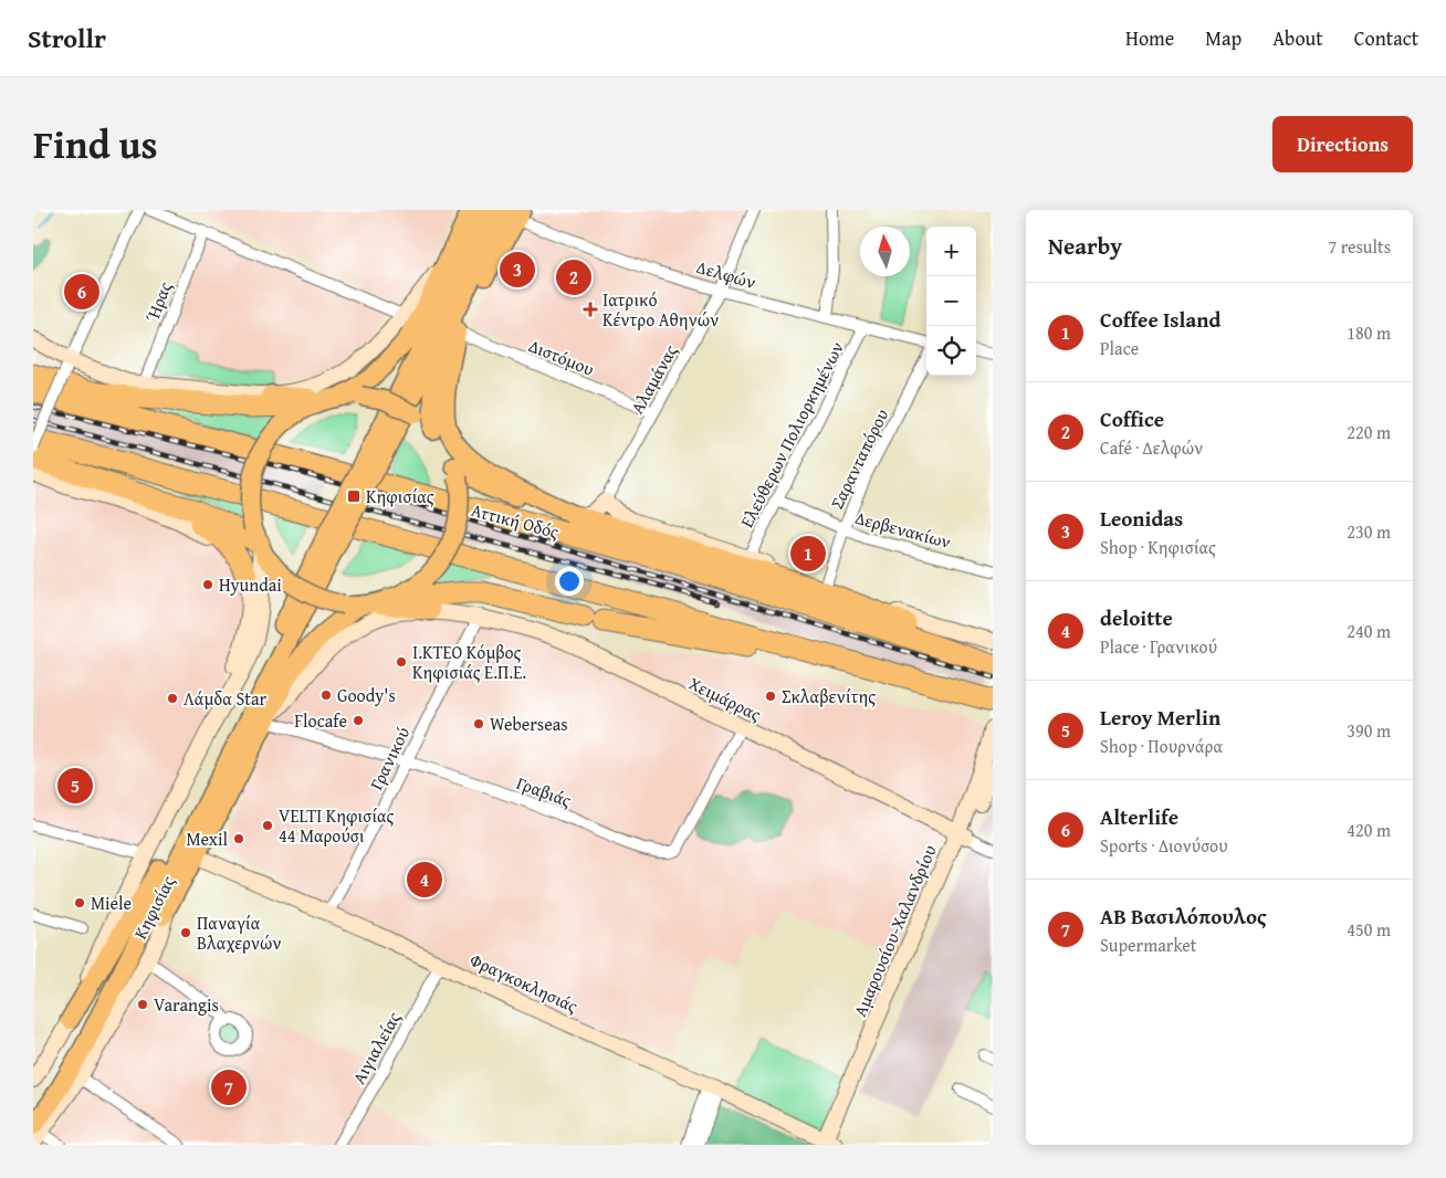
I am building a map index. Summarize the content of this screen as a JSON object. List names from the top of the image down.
{
  "streets": {
    "highway": ["Αττική Οδός"],
    "main road": ["Κηφισίας"],
    "street": [
      "Δελφών",
      "Ήρας",
      "Διστόμου",
      "Αλαμάνας",
      "Ελεύθερων Πολιορκημένων",
      "Σαρανταπόρου",
      "Δερβενακίων",
      "Χειμάρρας",
      "Γρανικού",
      "Γραβιάς",
      "Αμαρουσίου-Χαλανδρίου",
      "Φραγκοκλησιάς",
      "Αιγιαλείας"
    ]
  },
  "crossings": [
    ["Δελφών", "Αλαμάνας"],
    ["Δελφών", "Ελεύθερων Πολιορκημένων"],
    ["Δελφών", "Κηφισίας"],
    ["Διστόμου", "Αλαμάνας"],
    ["Ελεύθερων Πολιορκημένων", "Δερβενακίων"],
    ["Σαρανταπόρου", "Δερβενακίων"],
    ["Χειμάρρας", "Γρανικού"],
    ["Χειμάρρας", "Γραβιάς"],
    ["Χειμάρρας", "Αμαρουσίου-Χαλανδρίου"],
    ["Γρανικού", "Γραβιάς"],
    ["Γρανικού", "Φραγκοκλησιάς"],
    ["Αμαρουσίου-Χαλανδρίου", "Φραγκοκλησιάς"],
    ["Φραγκοκλησιάς", "Αιγιαλείας"]
  ],
  "places": {
    "health": ["Ιατρικό Κέντρο Αθηνών"],
    "transit": ["Κηφισίας"],
    "other": [
      "Hyundai",
      "Ι.ΚΤΕΟ Κόμβος Κηφισιάς Ε.Π.Ε.",
      "Goody's",
      "Σκλαβενίτης",
      "Λάμδα Star",
      "Flocafe",
      "Weberseas",
      "VELTI Κηφισίας 44 Μαρούσι",
      "Mexil",
      "Miele",
      "Παναγία Βλαχερνών",
      "Varangis"
    ]
  },
  "north": "top",
  "page": {
    "header": "Strollr",
    "nav": [
      "Home",
      "Map",
      "About",
      "Contact"
    ],
    "title": "Find us",
    "buttons": "Directions",
    "heading": ["Nearby", "7 results"],
    "map_buttons": ["+", "−"],
    "pins": [
      "3",
      "2",
      "6",
      "1",
      "5",
      "4",
      "7"
    ],
    "list": [
      {
        "mark": "1",
        "name": "Coffee Island",
        "note": "Place",
        "value": "180 m"
      },
      {
        "mark": "2",
        "name": "Coffice",
        "note": "Café · Δελφών",
        "value": "220 m"
      },
      {
        "mark": "3",
        "name": "Leonidas",
        "note": "Shop · Κηφισίας",
        "value": "230 m"
      },
      {
        "mark": "4",
        "name": "deloitte",
        "note": "Place · Γρανικού",
        "value": "240 m"
      },
      {
        "mark": "5",
        "name": "Leroy Merlin",
        "note": "Shop · Πουρνάρα",
        "value": "390 m"
      },
      {
        "mark": "6",
        "name": "Alterlife",
        "note": "Sports · Διονύσου",
        "value": "420 m"
      },
      {
        "mark": "7",
        "name": "ΑΒ Βασιλόπουλος",
        "note": "Supermarket",
        "value": "450 m"
      }
    ]
  }
}
